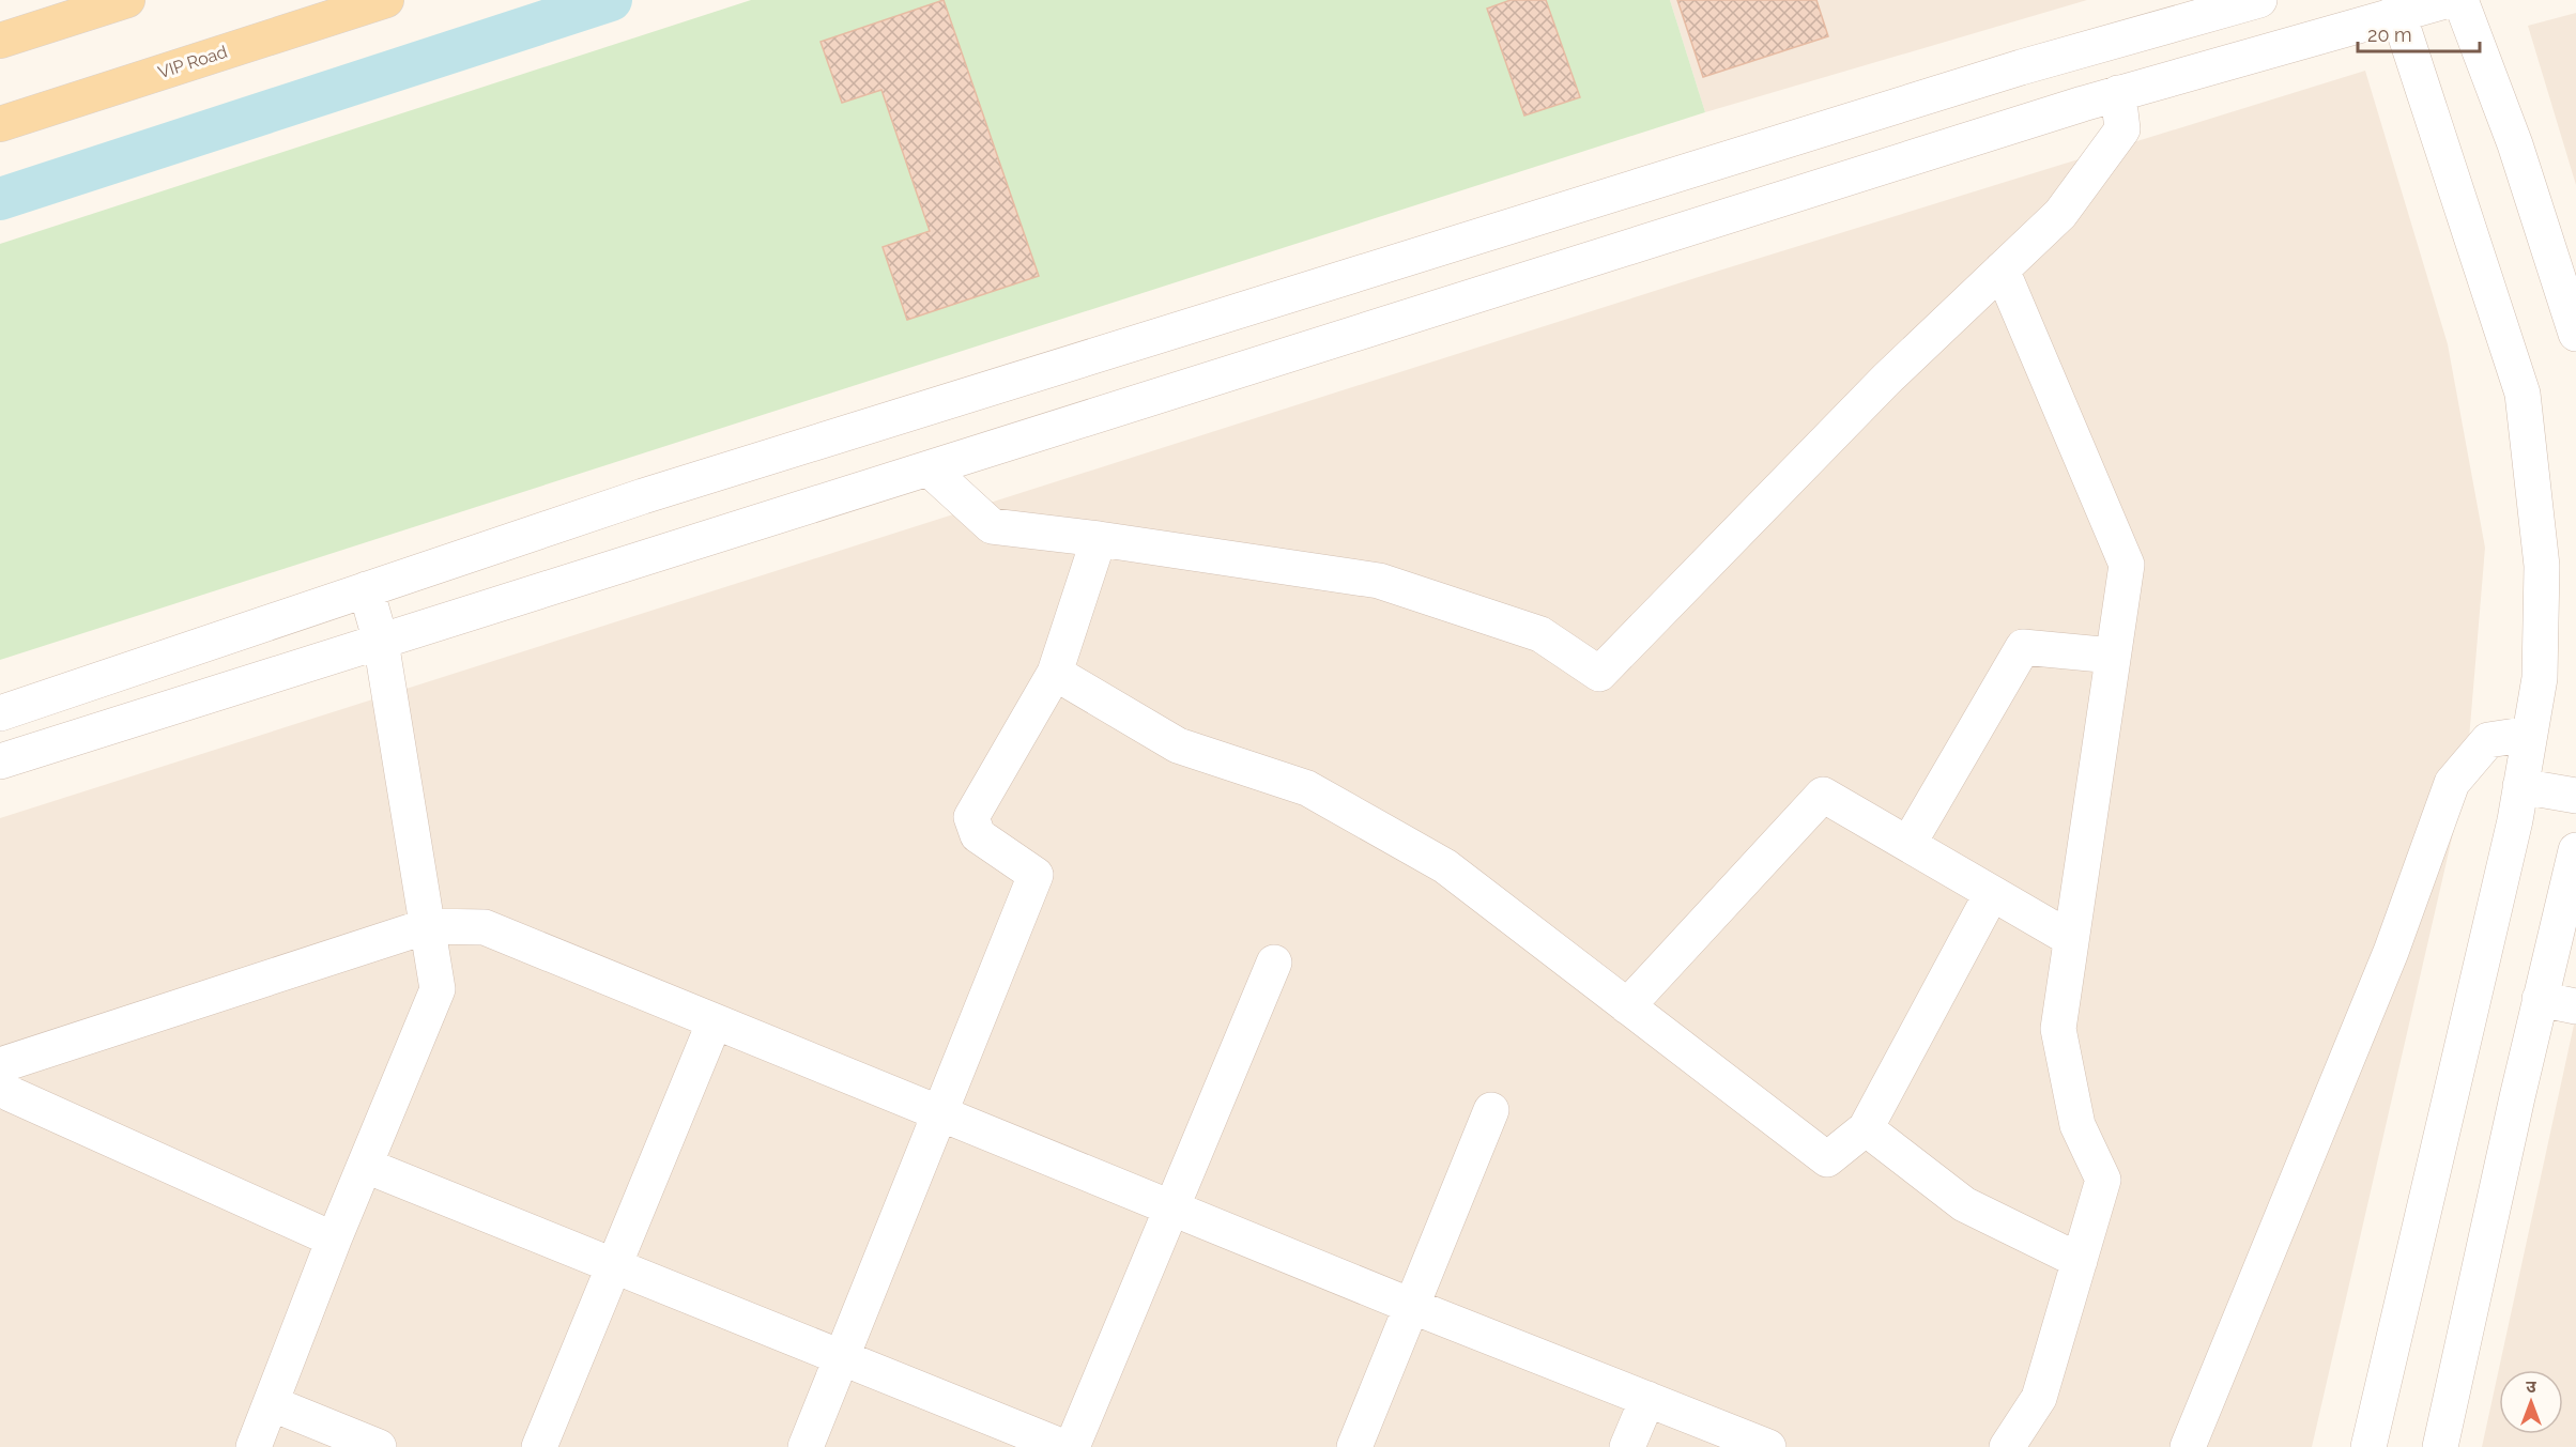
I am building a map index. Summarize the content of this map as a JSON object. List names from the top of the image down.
{
  "streets": {
    "main road": ["VIP Road"]
  },
  "scale_bar": "20 m",
  "north": "top"
}
